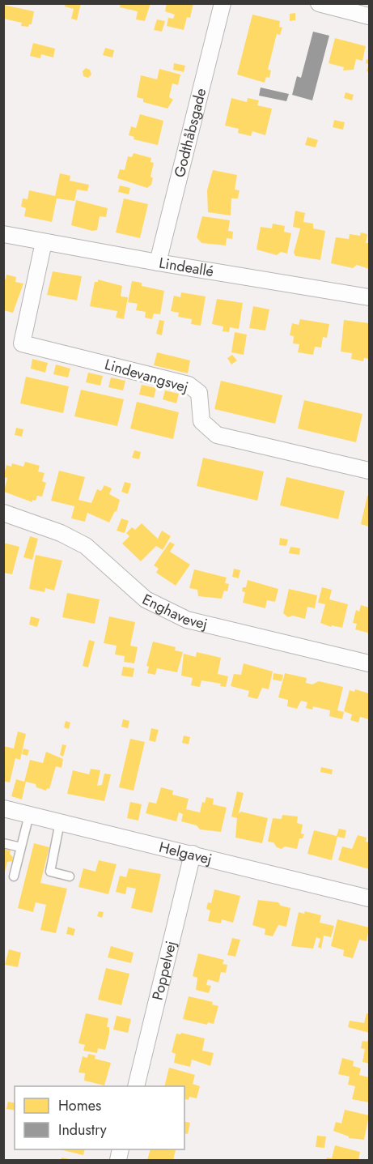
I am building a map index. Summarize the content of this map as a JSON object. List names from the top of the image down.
{
  "streets": {
    "street": [
      "Godthåbsgade",
      "Lindeallé",
      "Lindevangsvej",
      "Enghavevej",
      "Helgavej",
      "Poppelvej"
    ]
  },
  "crossings": [
    ["Godthåbsgade", "Lindeallé"],
    ["Lindeallé", "Lindevangsvej"],
    ["Helgavej", "Poppelvej"]
  ],
  "legend": ["Homes", "Industry"]
}
